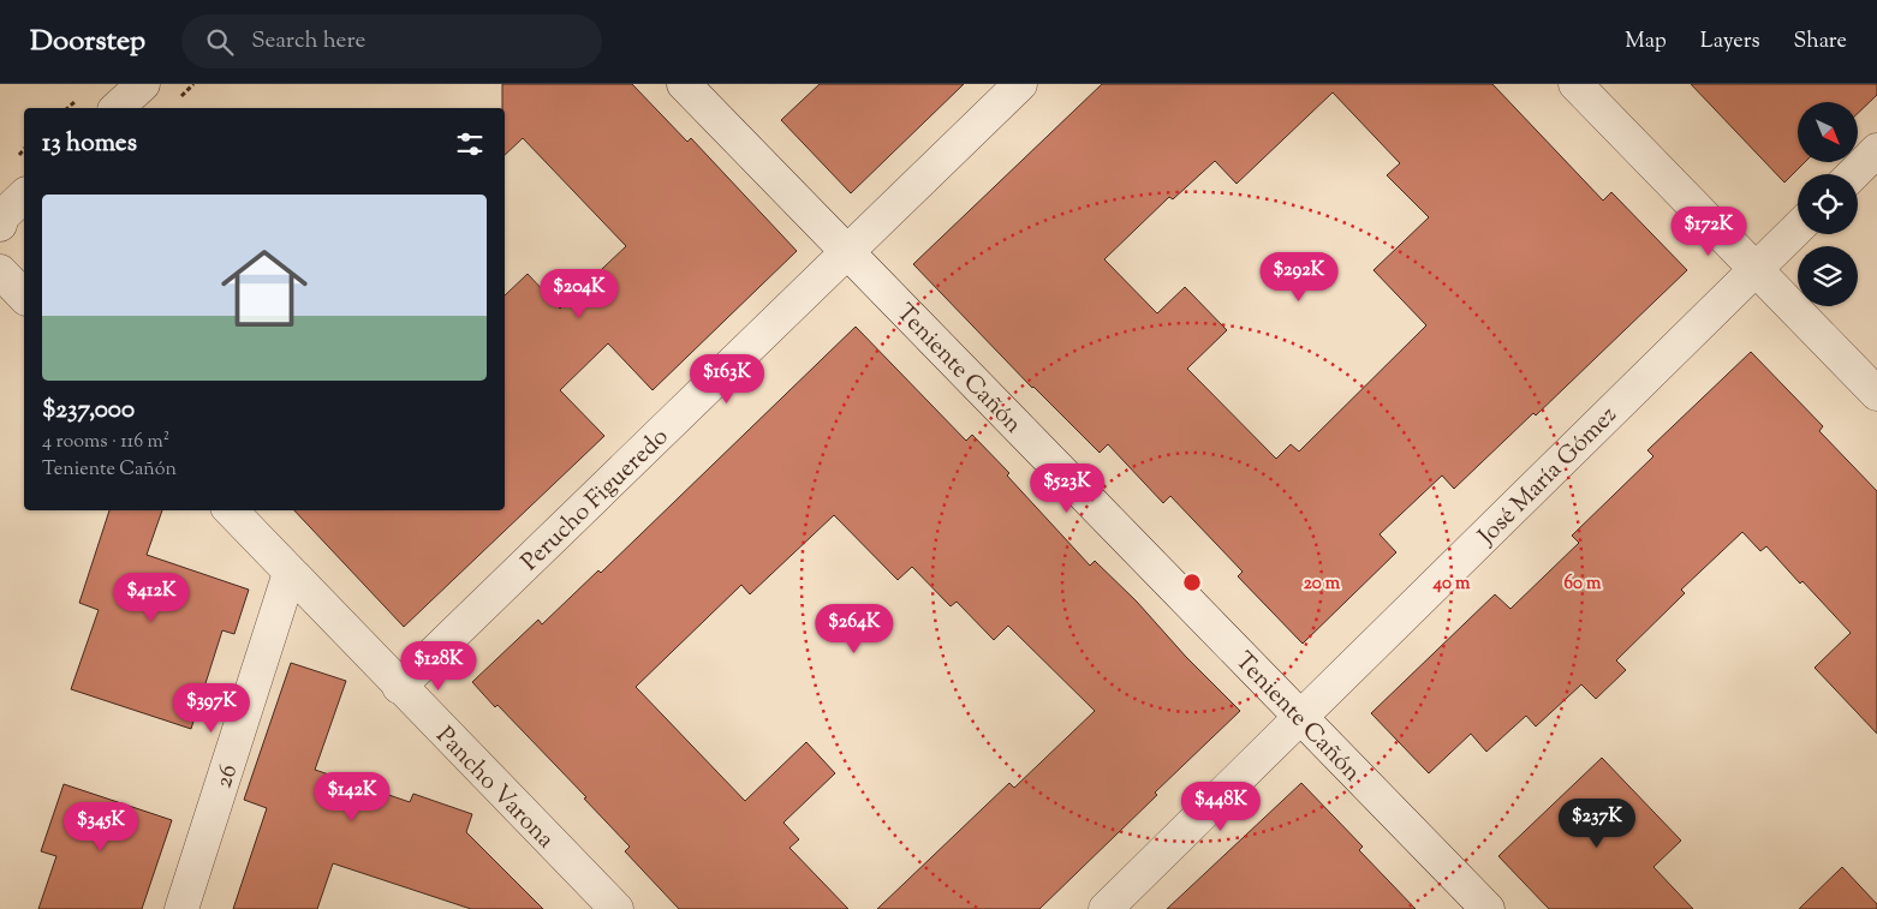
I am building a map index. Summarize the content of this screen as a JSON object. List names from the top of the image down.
{
  "streets": {
    "street": [
      "Teniente Cañón",
      "José María Gómez",
      "Perucho Figueredo",
      "26",
      "Pancho Varona"
    ]
  },
  "crossings": [
    ["Teniente Cañón", "José María Gómez"],
    ["Teniente Cañón", "Perucho Figueredo"],
    ["Perucho Figueredo", "Pancho Varona"],
    ["26", "Pancho Varona"]
  ],
  "north": "bottom right",
  "page": {
    "header": "Doorstep",
    "search": "Search here",
    "nav": ["Map", "Layers", "Share"],
    "heading": "13 homes",
    "list": [
      {
        "name": "$237,000",
        "note": "4 rooms · 116 m² · Teniente Cañón"
      }
    ],
    "price": [
      "$172K",
      "$292K",
      "$204K",
      "$163K",
      "$523K",
      "$412K",
      "$264K",
      "$128K",
      "$397K",
      "$142K",
      "$448K",
      "$237K",
      "$345K"
    ]
  },
  "rings": ["20 m", "40 m", "60 m"]
}
